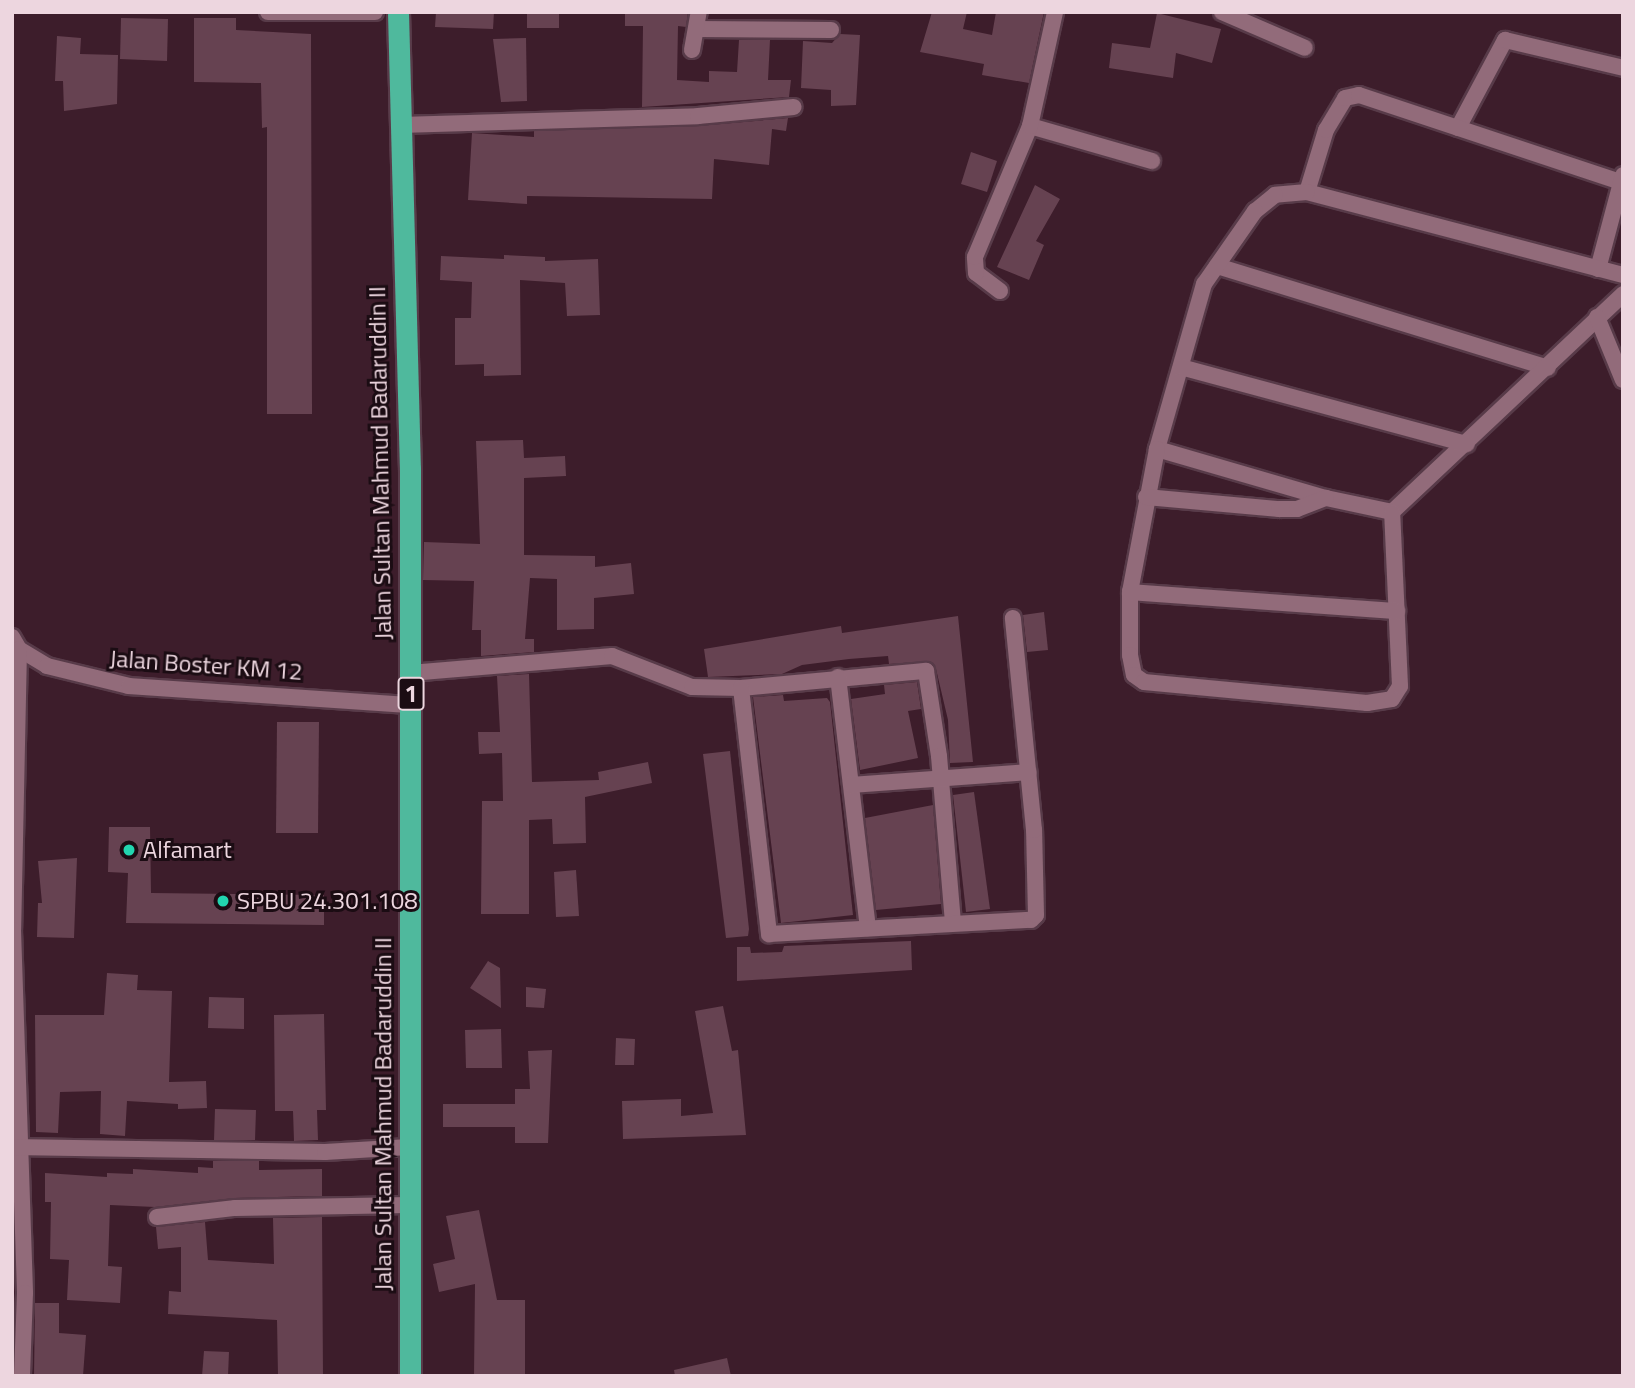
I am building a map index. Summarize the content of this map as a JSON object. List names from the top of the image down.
{
  "streets": {
    "highway": ["Jalan Sultan Mahmud Badaruddin II", "1"],
    "street": ["Jalan Boster KM 12"]
  },
  "crossings": [
    ["Jalan Sultan Mahmud Badaruddin II", "Jalan Boster KM 12"]
  ],
  "places": ["Alfamart", "SPBU 24.301.108"]
}
